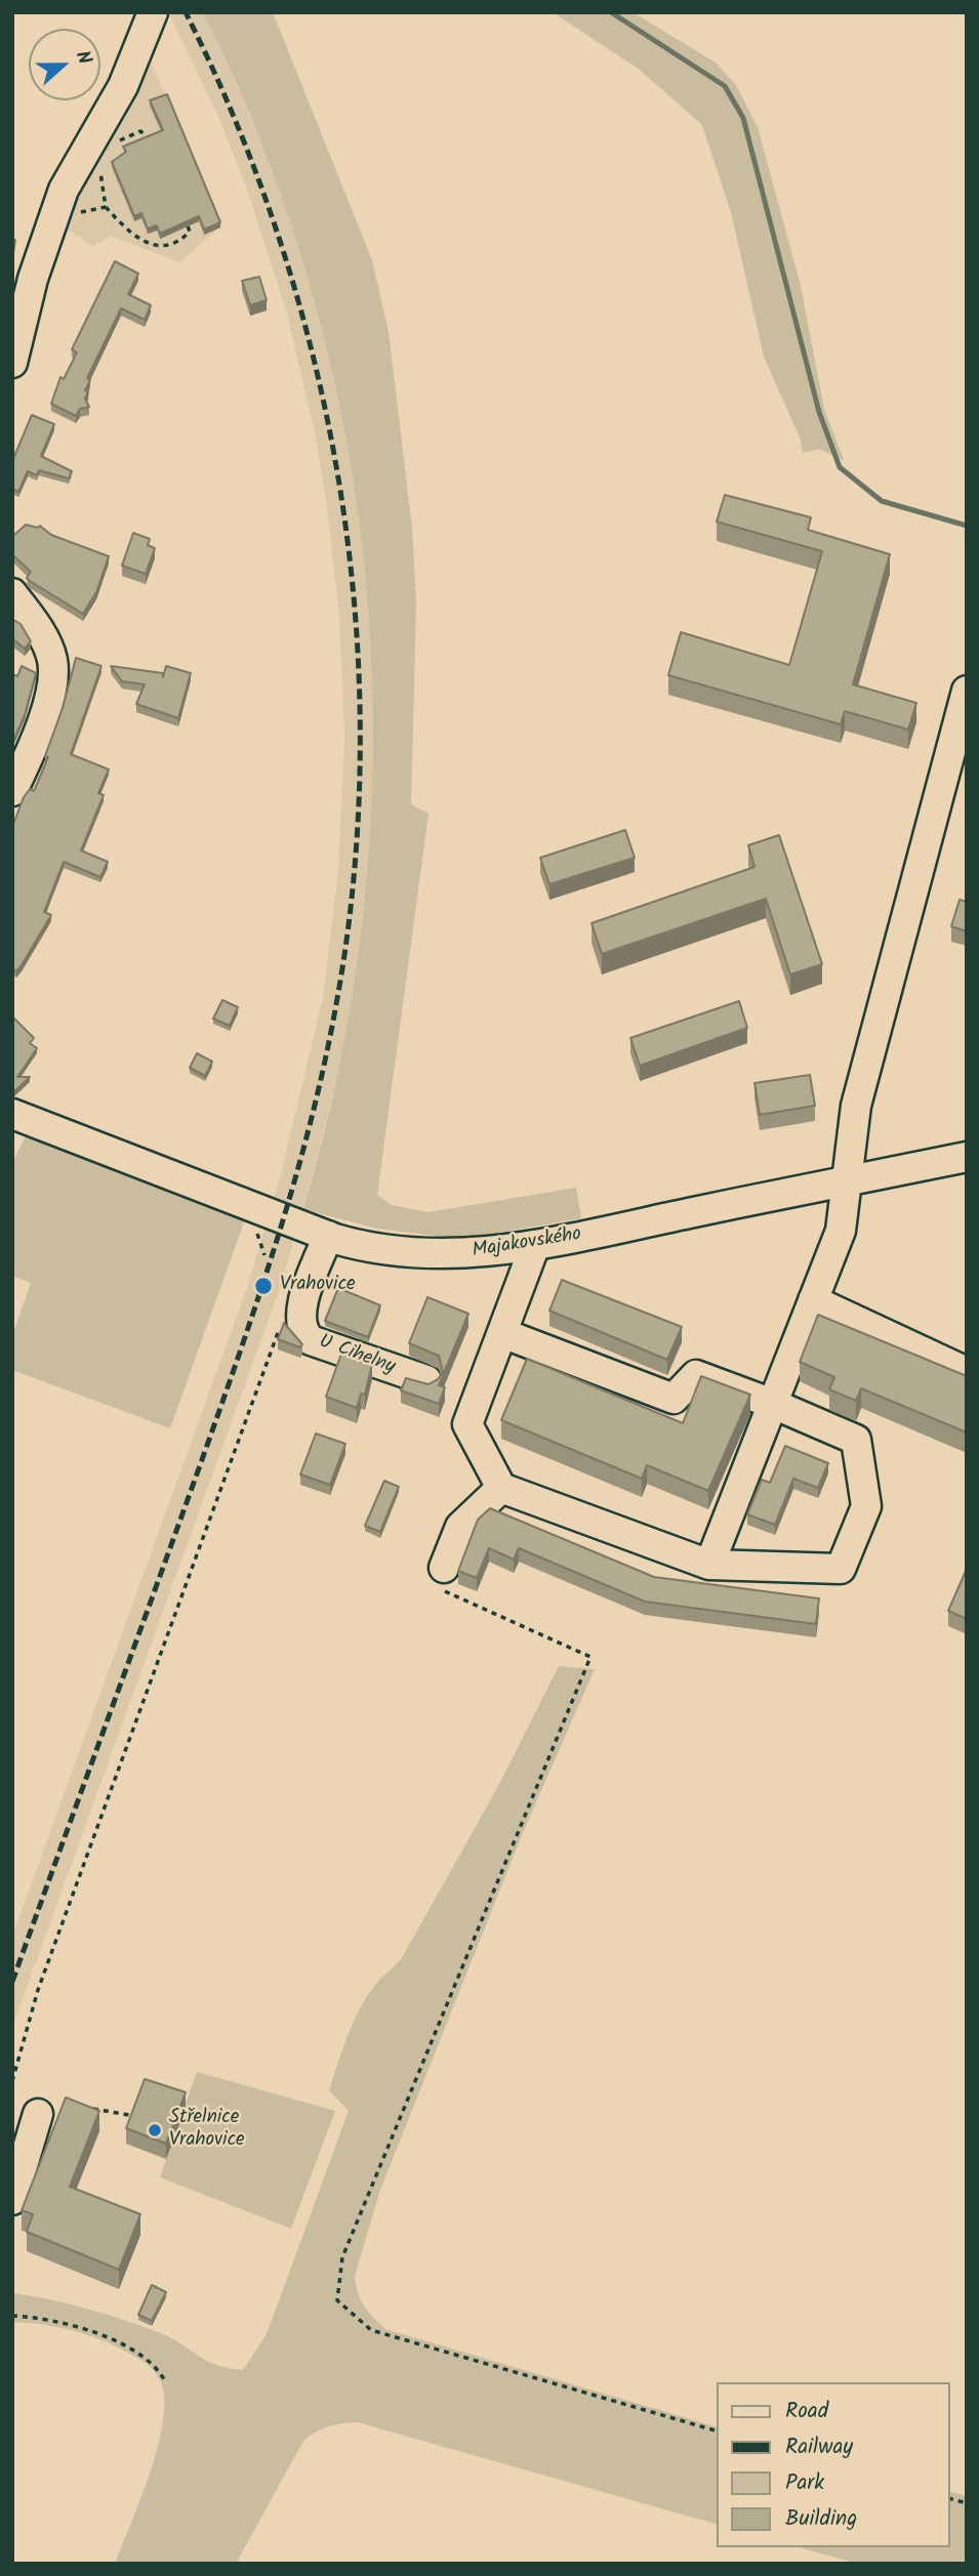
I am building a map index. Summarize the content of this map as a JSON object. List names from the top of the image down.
{
  "streets": {
    "street": ["Majakovského", "U Cihelny"]
  },
  "places": ["Vrahovice", "Střelnice Vrahovice"],
  "legend": [
    "Road",
    "Railway",
    "Park",
    "Building"
  ],
  "north": "right"
}
